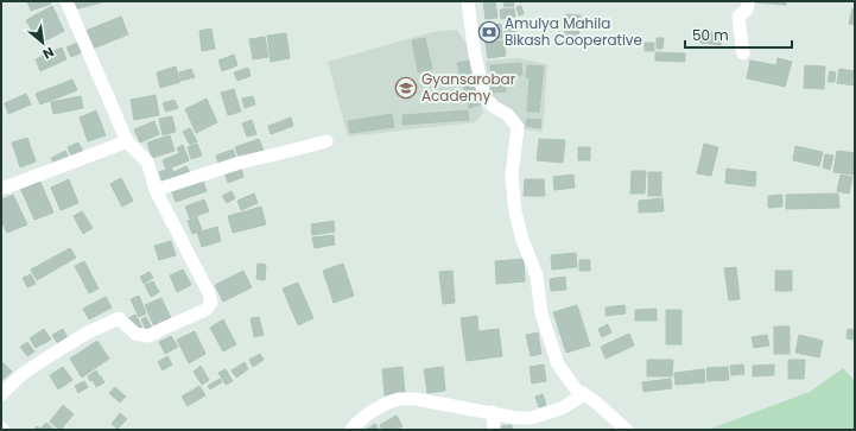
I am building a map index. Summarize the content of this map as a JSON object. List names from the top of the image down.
{
  "places": {
    "bank": ["Amulya Mahila Bikash Cooperative"],
    "school or university": ["Gyansarobar Academy"]
  },
  "scale_bar": "50 m",
  "north": "bottom right"
}
